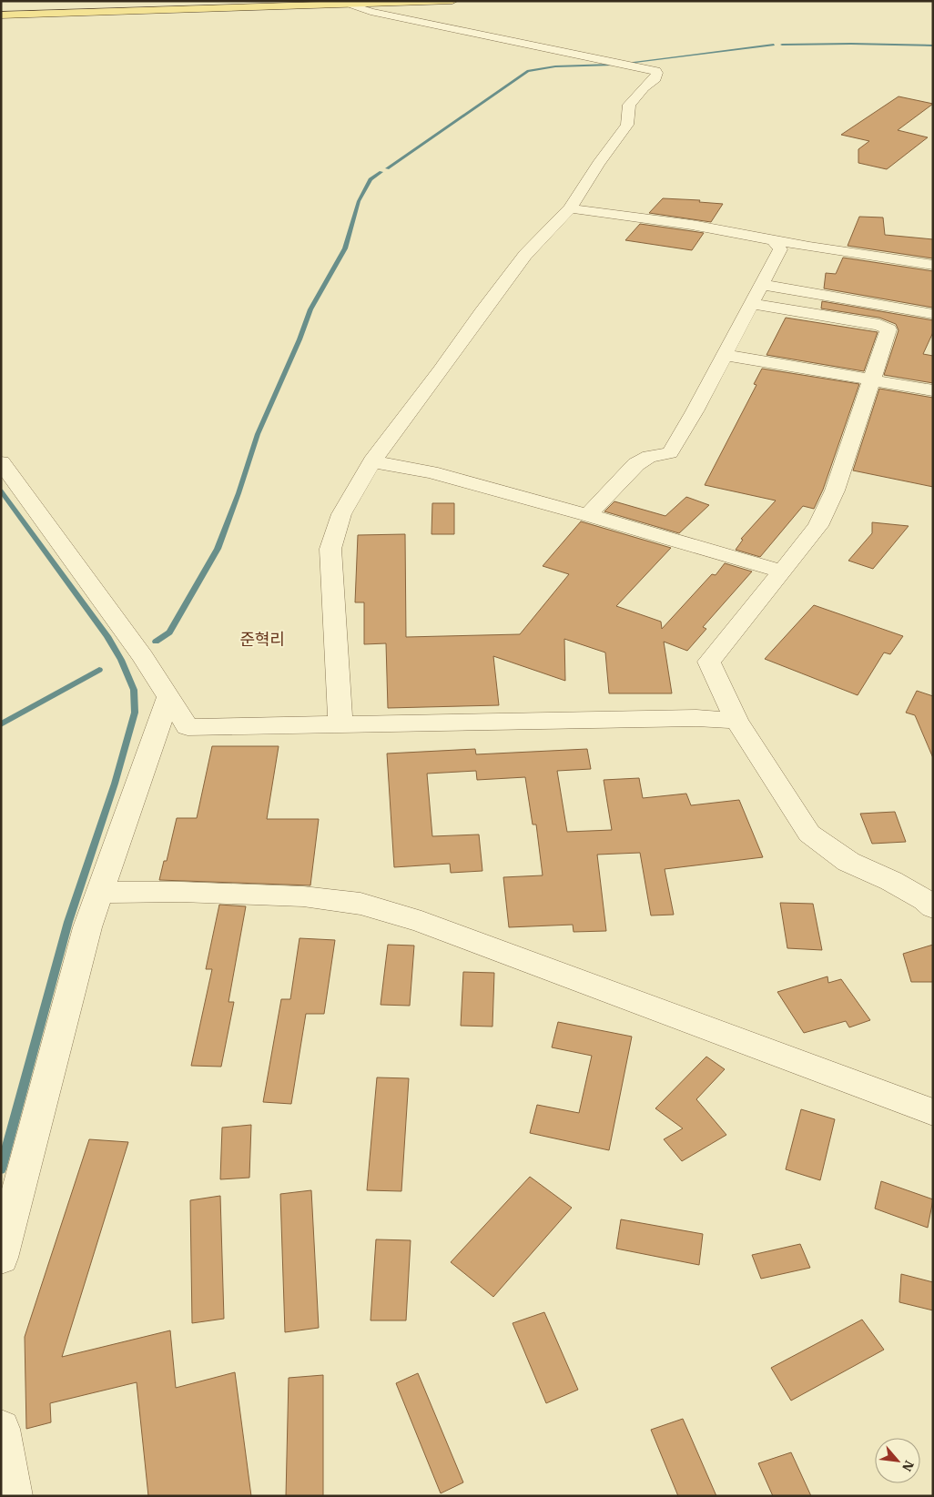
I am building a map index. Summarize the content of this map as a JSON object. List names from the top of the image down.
{
  "districts": ["준혁리"],
  "north": "bottom right"
}
